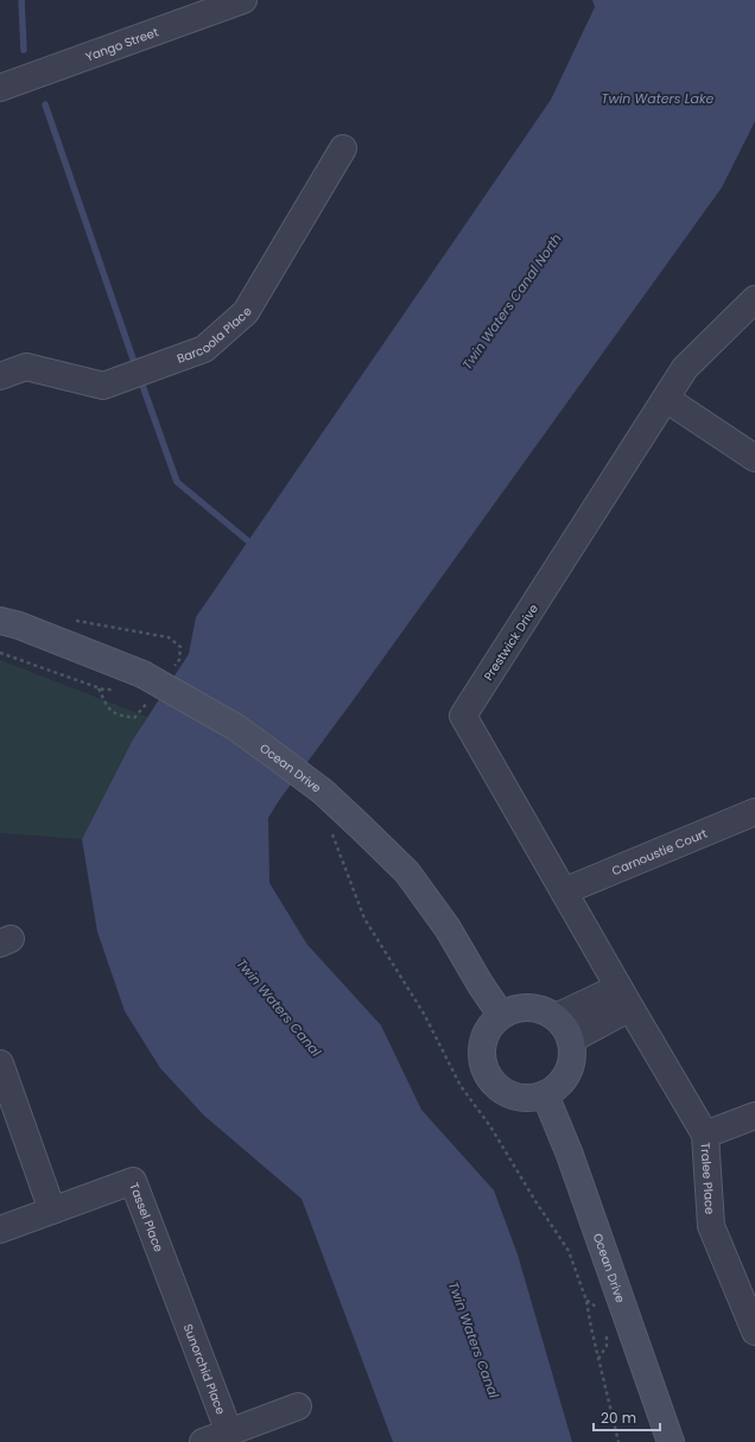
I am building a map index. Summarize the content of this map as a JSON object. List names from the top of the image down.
{
  "streets": {
    "street": [
      "Yango Street",
      "Barcoola Place",
      "Prestwick Drive",
      "Ocean Drive",
      "Carnoustie Court",
      "Tralee Place",
      "Tassel Place",
      "Sunorchid Place"
    ]
  },
  "crossings": [
    ["Prestwick Drive", "Carnoustie Court"],
    ["Prestwick Drive", "Tralee Place"],
    ["Tassel Place", "Sunorchid Place"]
  ],
  "water": ["Twin Waters Lake", "Twin Waters Canal North", "Twin Waters Canal"],
  "scale_bar": "20 m"
}
